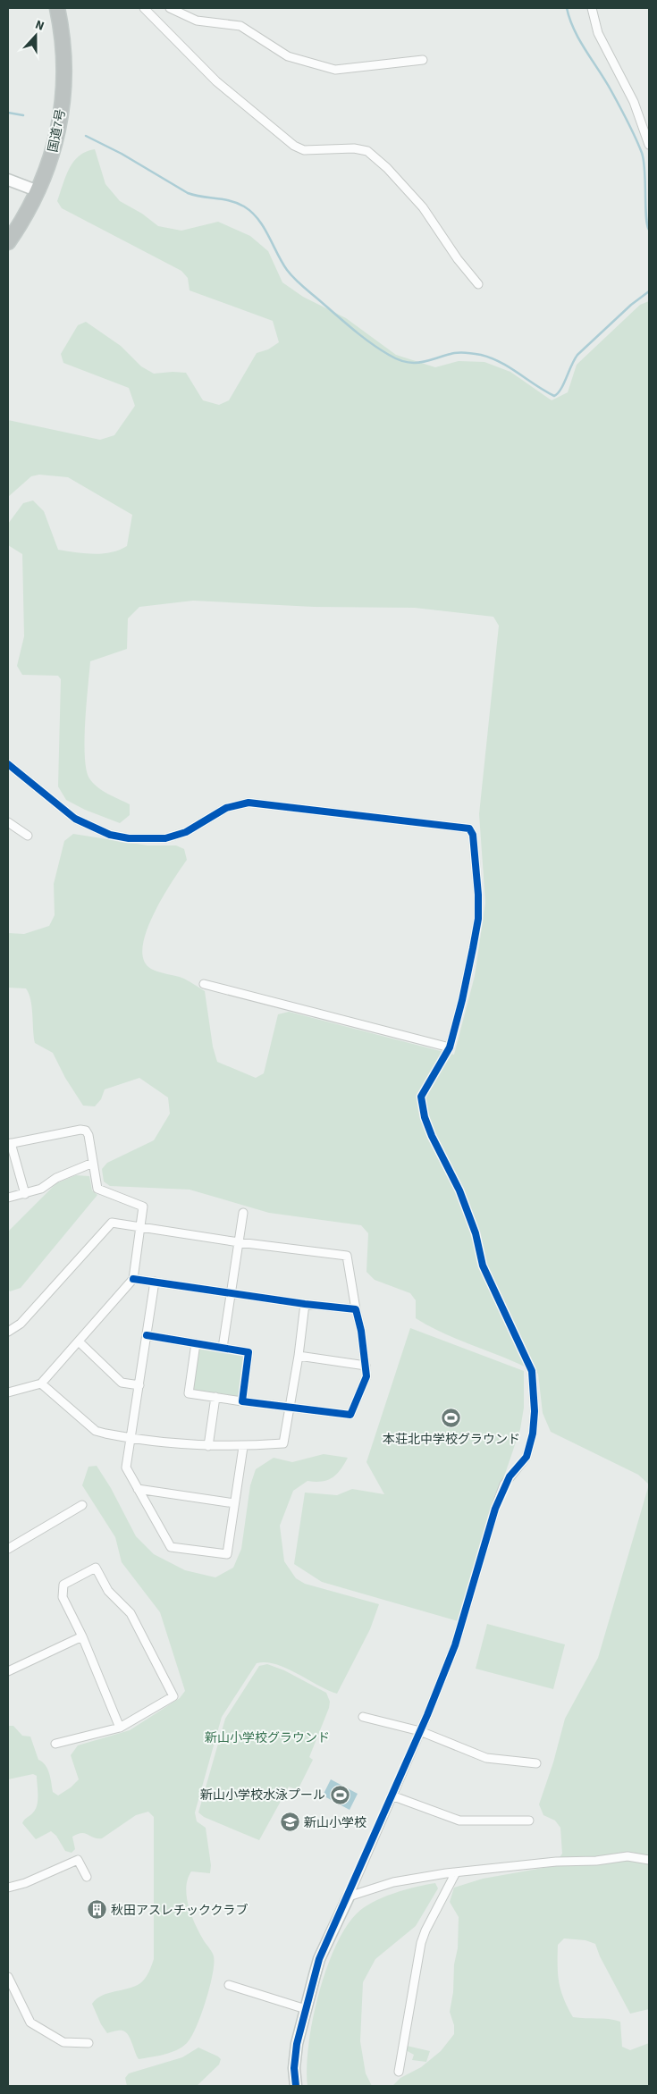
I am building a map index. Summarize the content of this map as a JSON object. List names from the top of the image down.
{
  "streets": {
    "highway": ["国道7号"]
  },
  "parks": ["新山小学校グラウンド"],
  "places": {
    "sports": ["本荘北中学校グラウンド", "新山小学校水泳プール"],
    "school or university": ["新山小学校"],
    "building": ["秋田アスレチッククラブ"]
  },
  "north": "top"
}
